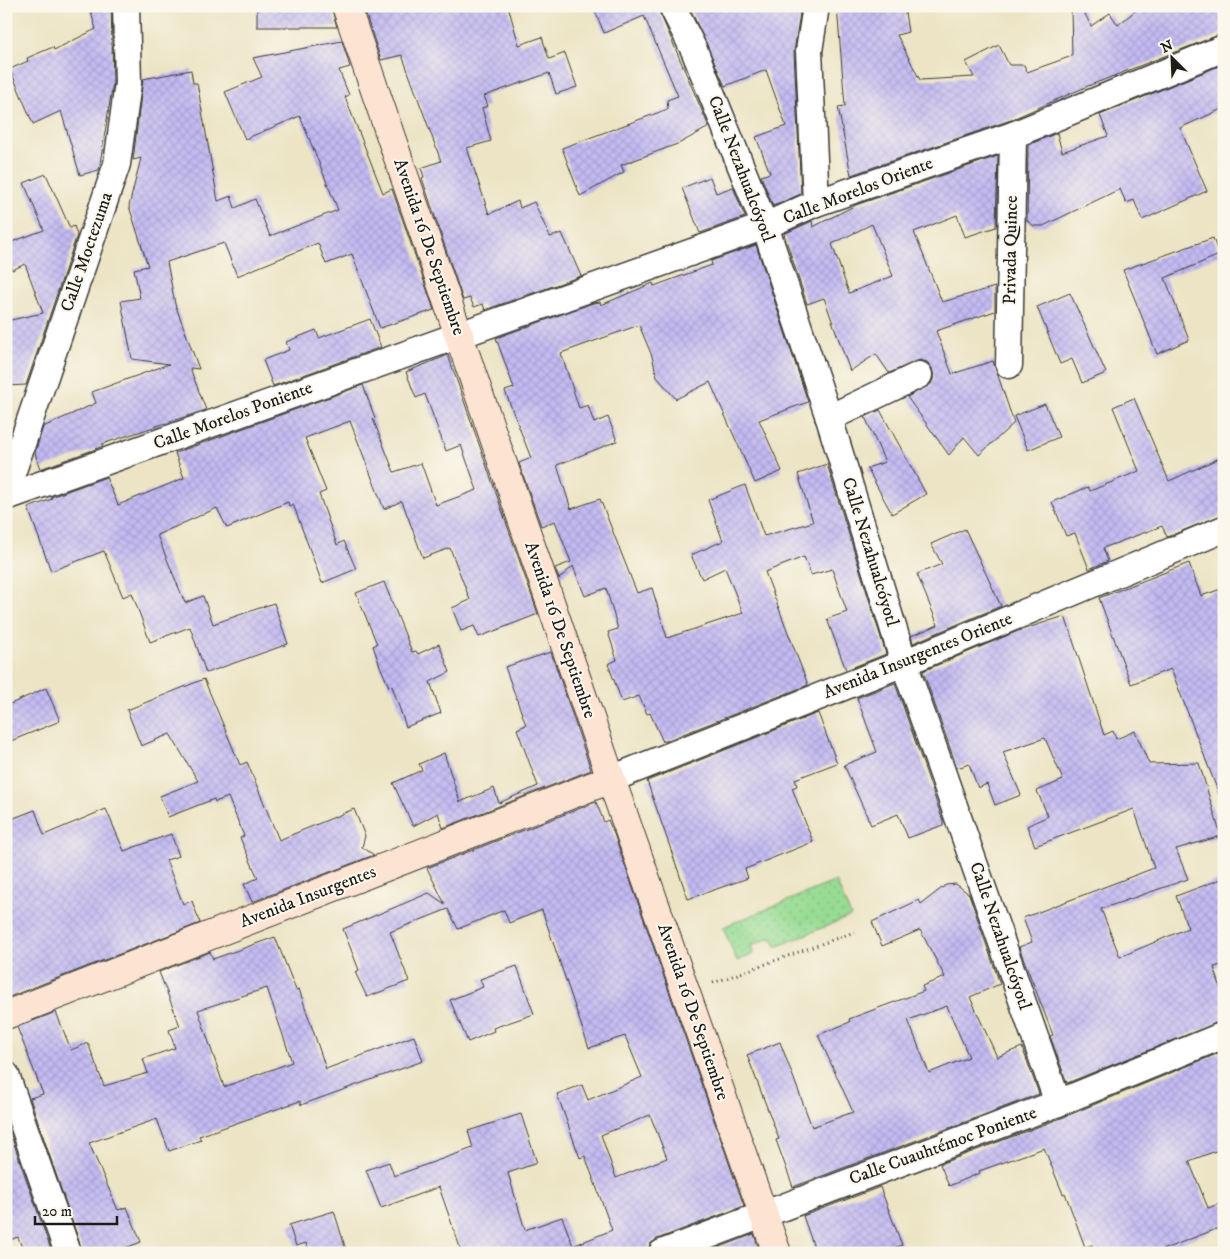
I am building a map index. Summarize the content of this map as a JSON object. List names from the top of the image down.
{
  "streets": {
    "main road": ["Avenida 16 De Septiembre", "Avenida Insurgentes"],
    "street": [
      "Calle Nezahualcóyotl",
      "Calle Morelos Oriente",
      "Privada Quince",
      "Calle Moctezuma",
      "Calle Morelos Poniente",
      "Avenida Insurgentes Oriente",
      "Calle Cuauhtémoc Poniente"
    ]
  },
  "crossings": [
    ["Calle Nezahualcóyotl", "Calle Morelos Oriente"],
    ["Calle Nezahualcóyotl", "Avenida Insurgentes Oriente"],
    ["Calle Nezahualcóyotl", "Calle Cuauhtémoc Poniente"],
    ["Calle Morelos Oriente", "Avenida 16 De Septiembre"],
    ["Calle Morelos Oriente", "Privada Quince"],
    ["Calle Morelos Oriente", "Calle Morelos Poniente"],
    ["Avenida 16 De Septiembre", "Calle Morelos Poniente"],
    ["Avenida 16 De Septiembre", "Avenida Insurgentes Oriente"],
    ["Avenida 16 De Septiembre", "Avenida Insurgentes"],
    ["Avenida 16 De Septiembre", "Calle Cuauhtémoc Poniente"],
    ["Avenida Insurgentes Oriente", "Avenida Insurgentes"]
  ],
  "scale_bar": "20 m",
  "north": "top left"
}
